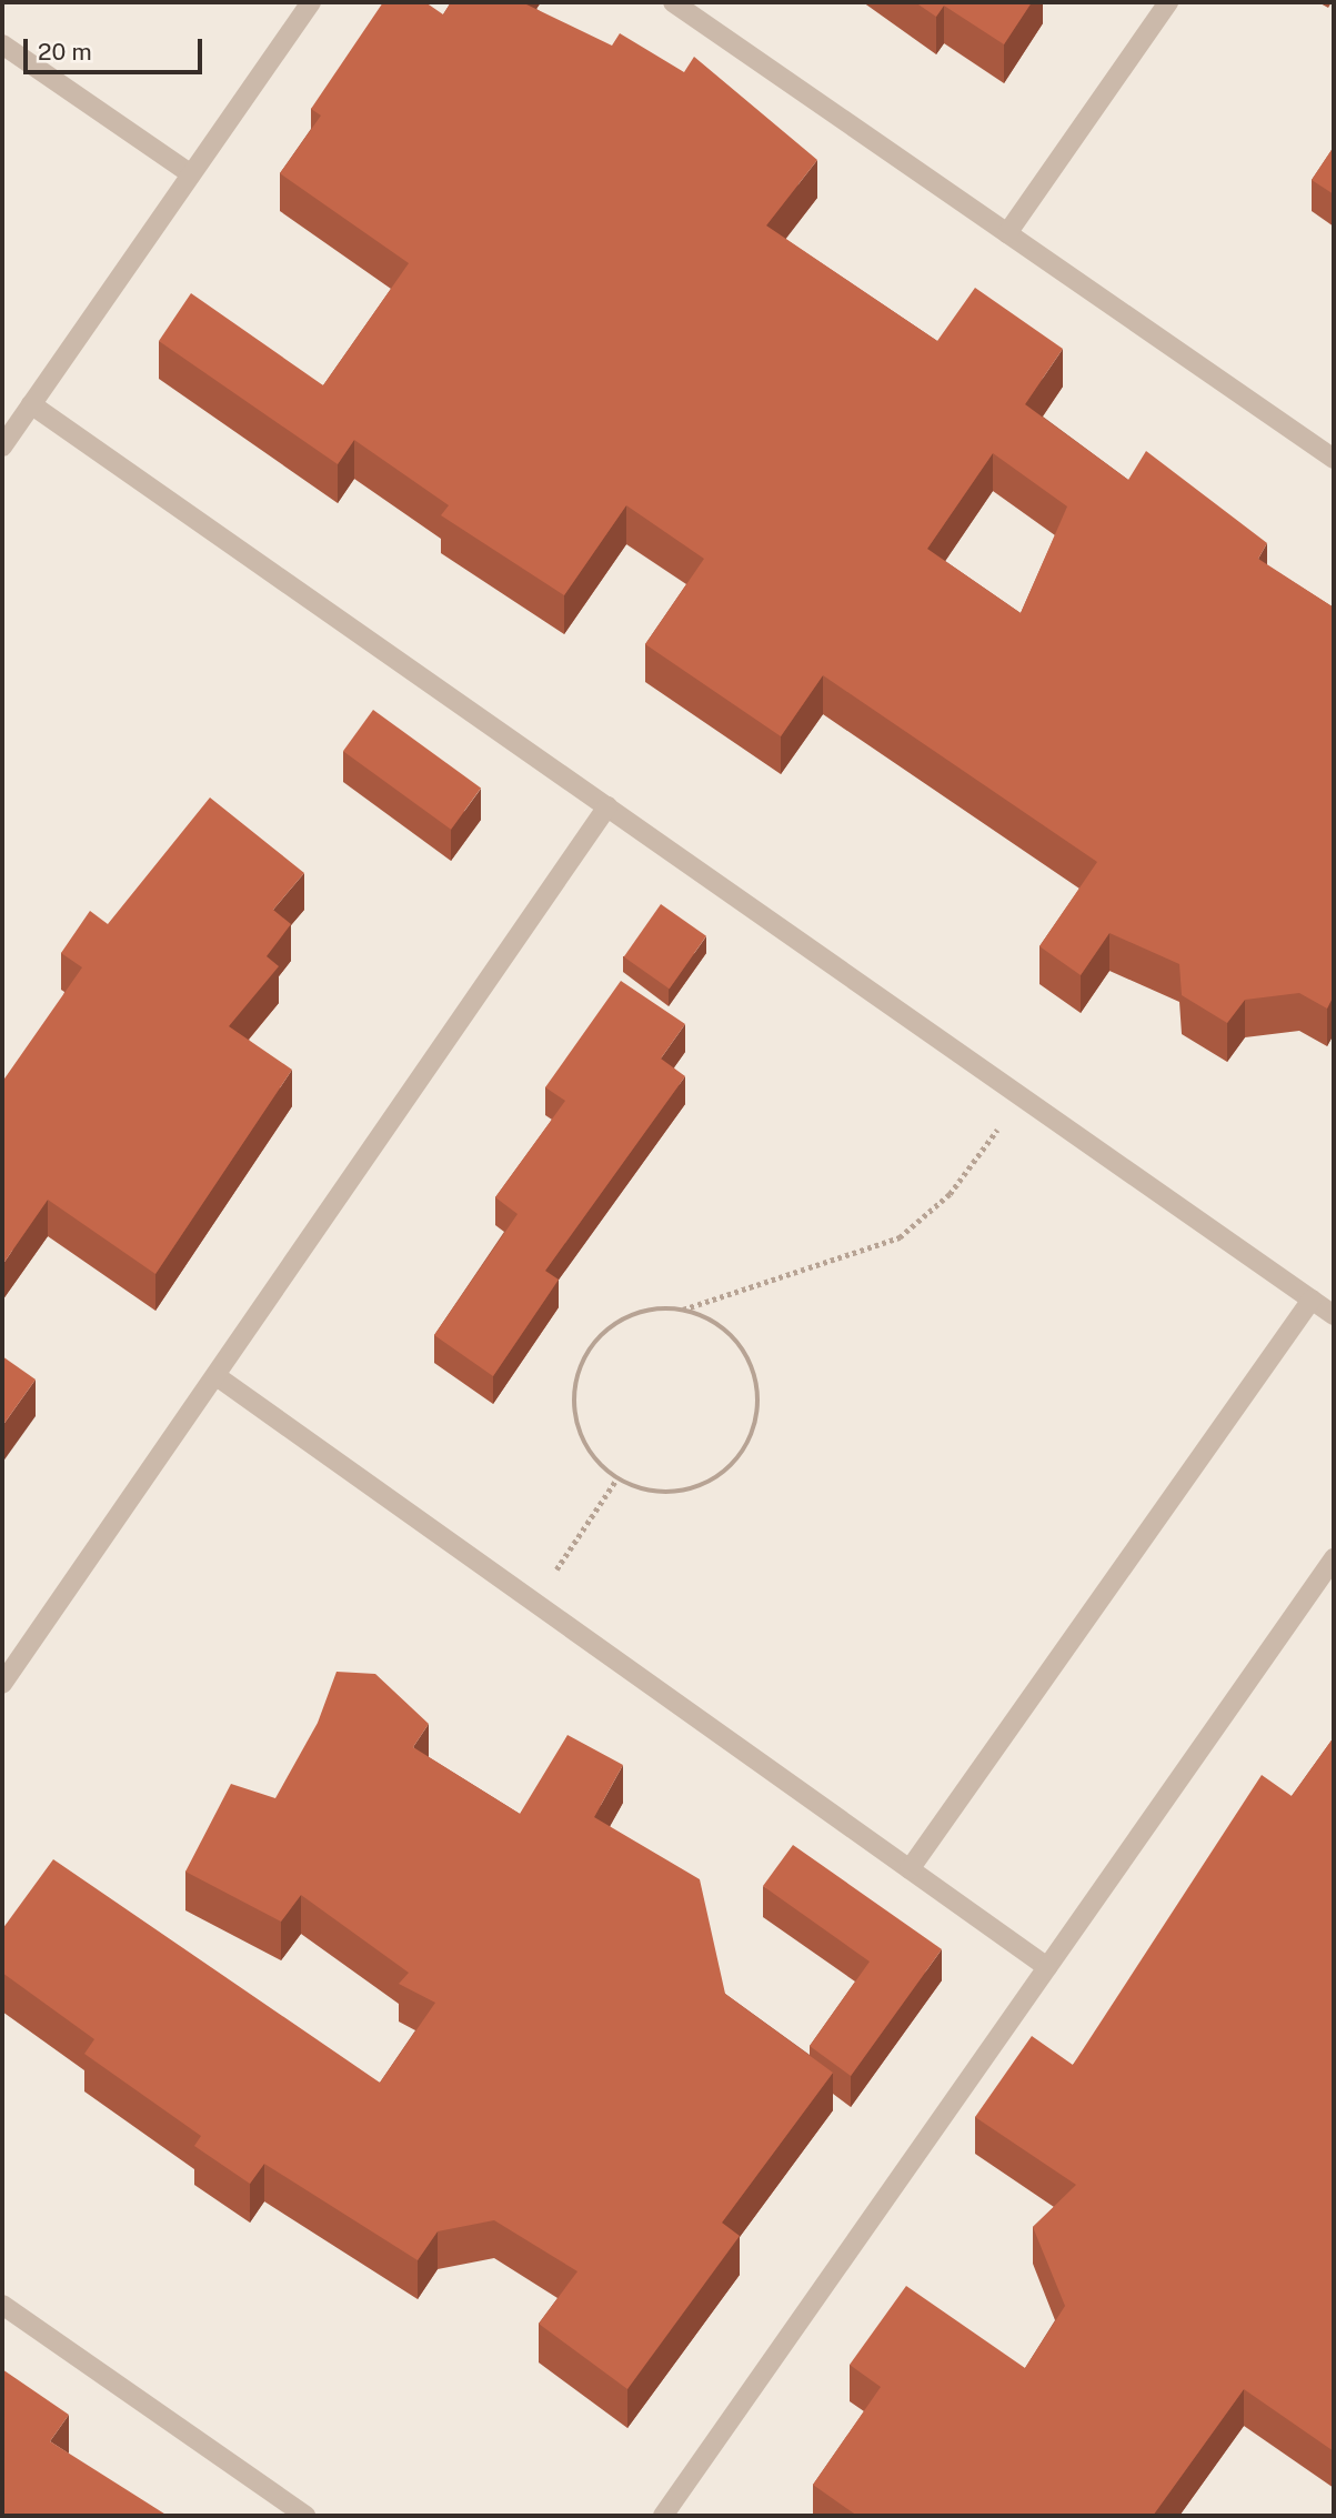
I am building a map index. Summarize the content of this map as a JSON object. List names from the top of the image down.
{
  "scale_bar": "20 m"
}
